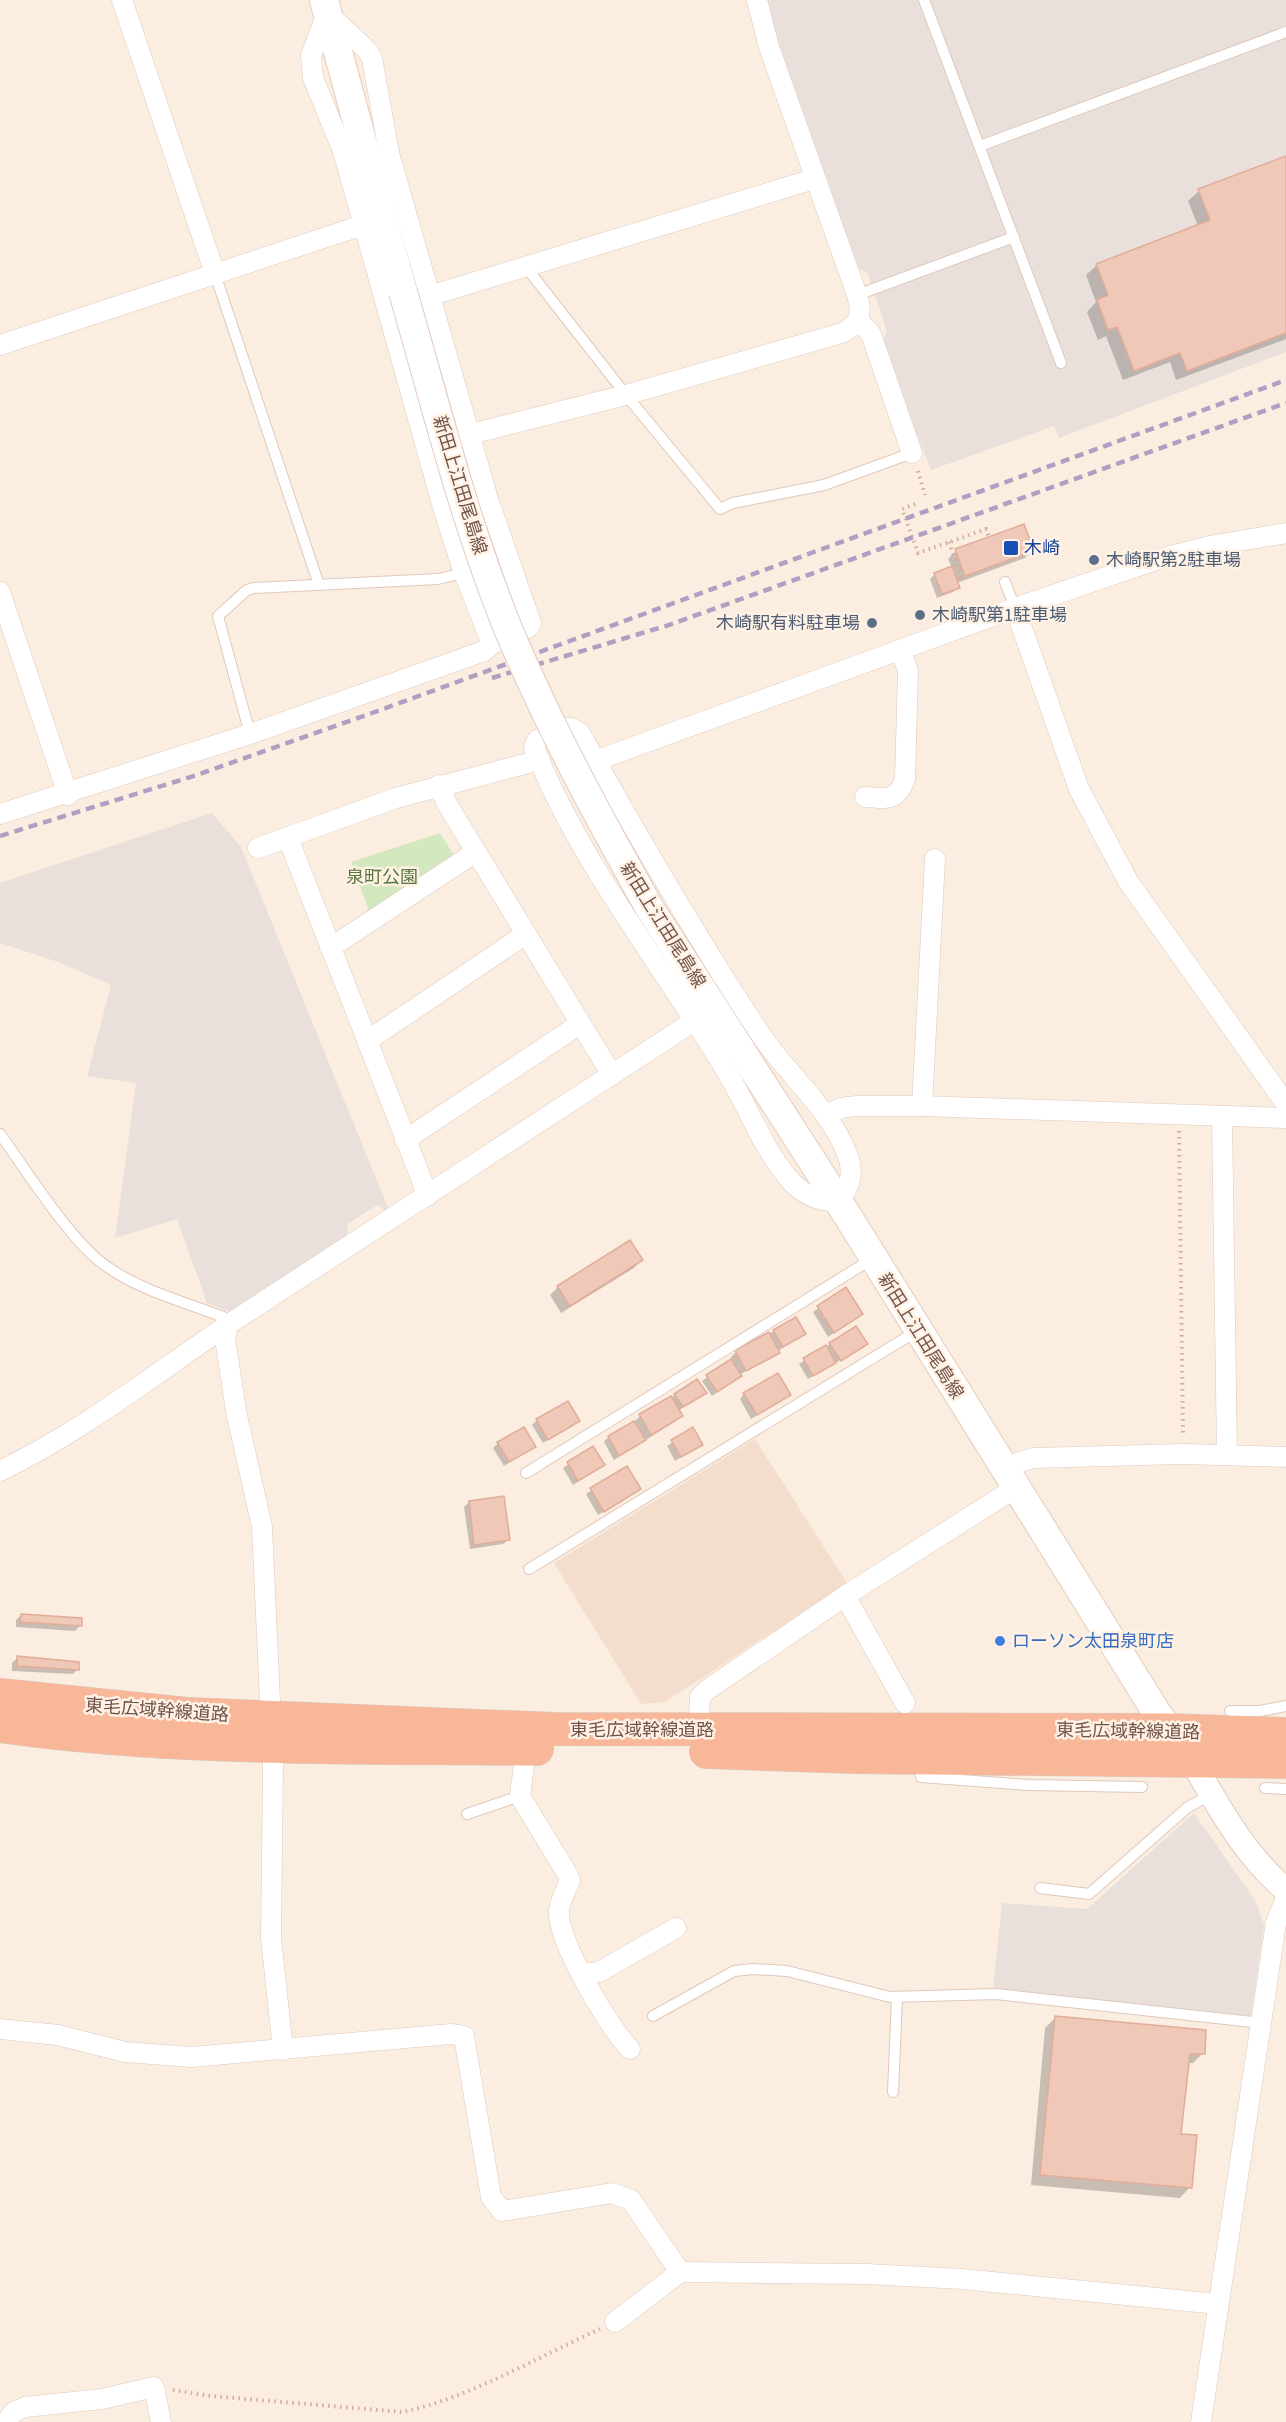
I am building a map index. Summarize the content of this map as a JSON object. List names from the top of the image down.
{
  "streets": {
    "highway": ["東毛広域幹線道路"],
    "main road": ["新田上江田尾島線"]
  },
  "crossings": [
    ["新田上江田尾島線", "東毛広域幹線道路"]
  ],
  "parks": ["泉町公園"],
  "places": {
    "transit": ["木崎"],
    "other": [
      "木崎駅第2駐車場",
      "木崎駅第1駐車場",
      "木崎駅有料駐車場",
      "ローソン太田泉町店"
    ]
  }
}
